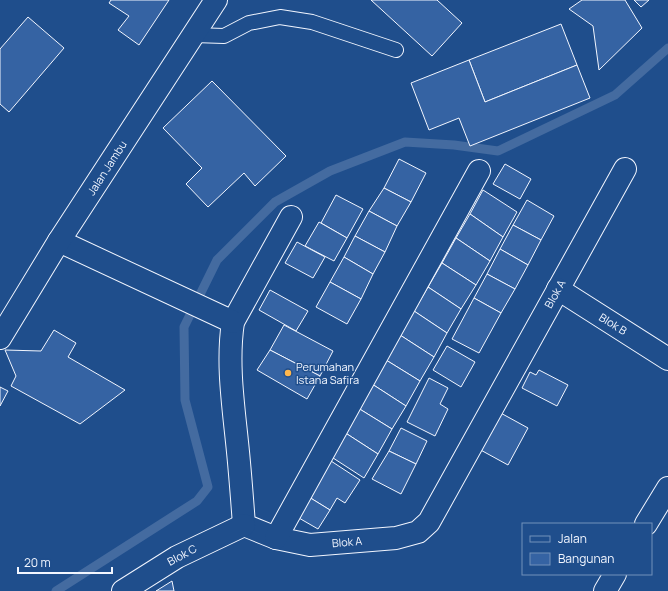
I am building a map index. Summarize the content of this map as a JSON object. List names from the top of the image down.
{
  "streets": {
    "street": [
      "Jalan Jambu",
      "Blok A",
      "Blok B",
      "Blok C"
    ]
  },
  "crossings": [
    ["Blok A", "Blok B"],
    ["Blok A", "Blok C"]
  ],
  "places": ["Perumahan Istana Safira"],
  "legend": ["Jalan", "Bangunan"],
  "scale_bar": "20 m"
}
